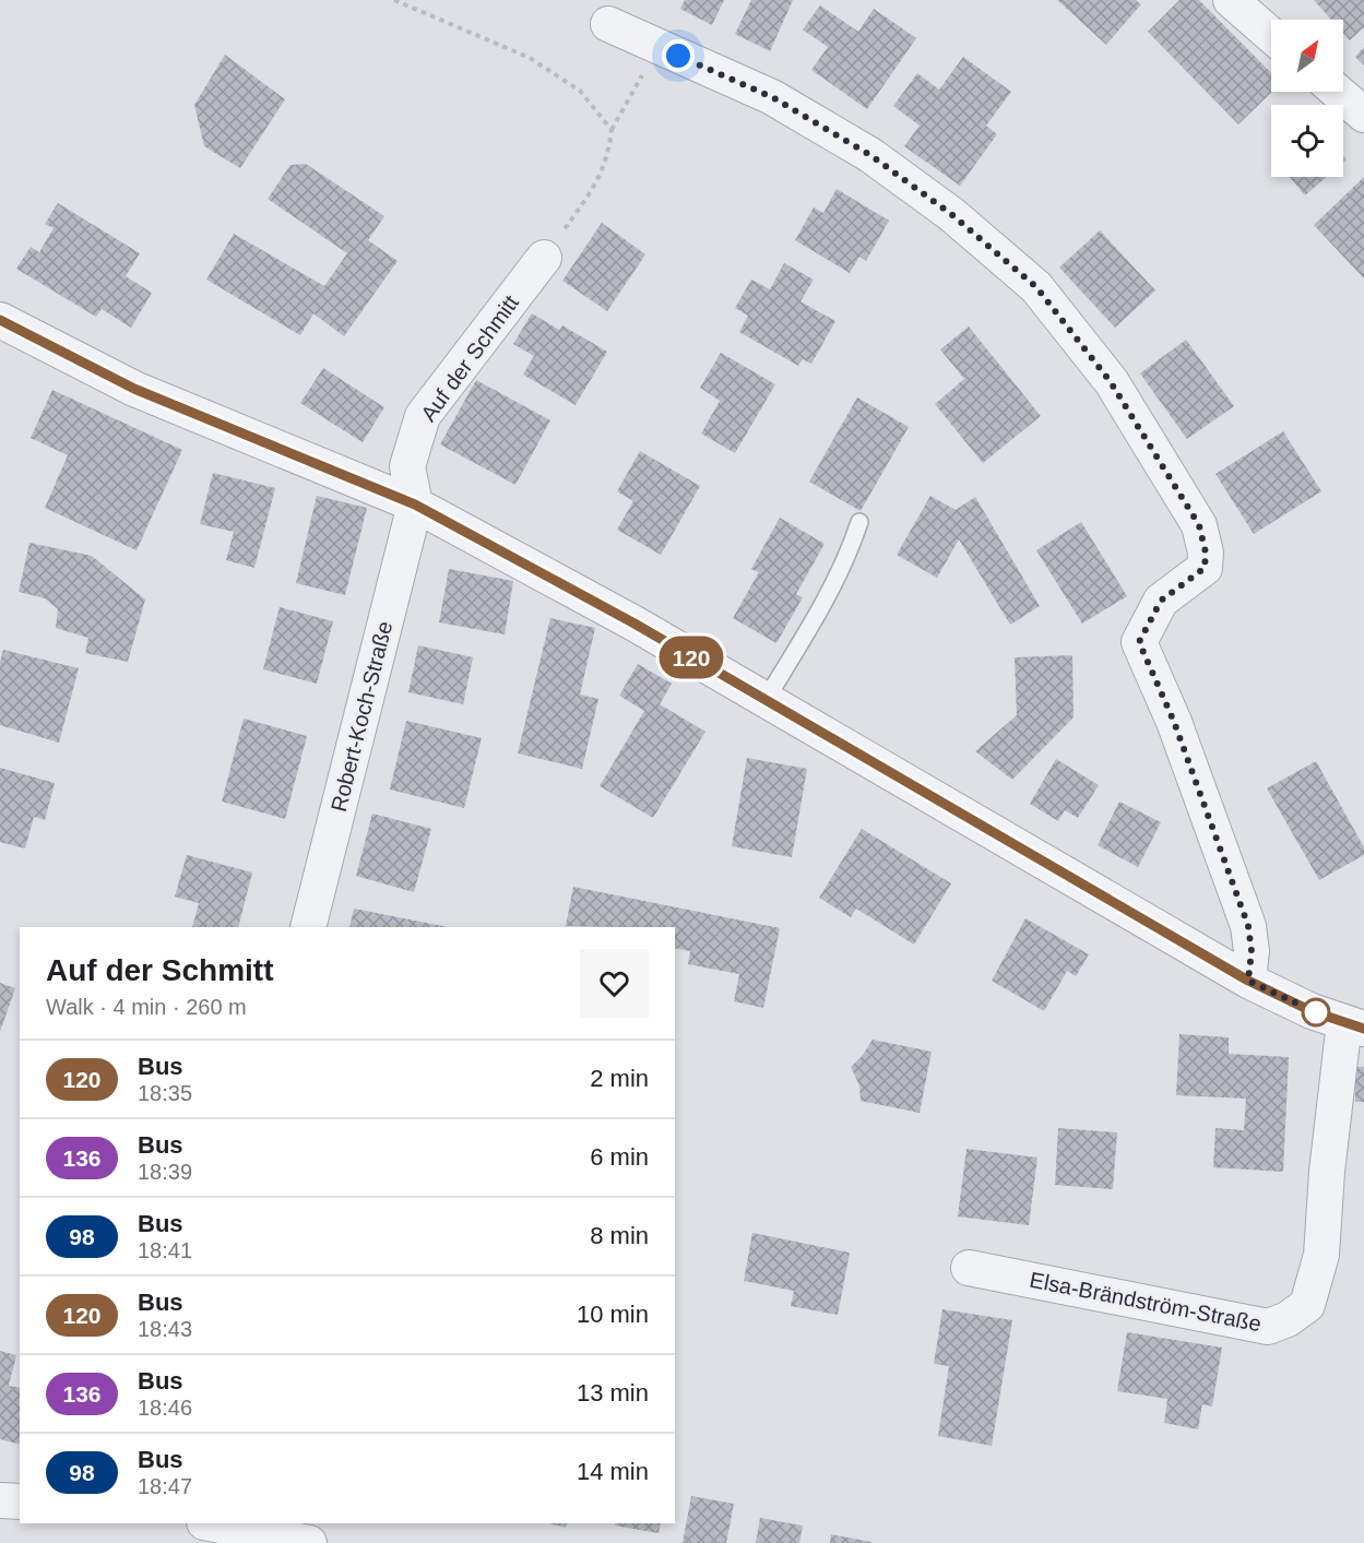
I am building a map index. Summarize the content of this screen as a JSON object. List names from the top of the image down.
{
  "streets": {
    "street": ["Auf der Schmitt", "Robert-Koch-Straße", "Elsa-Brändström-Straße"]
  },
  "crossings": [
    ["Auf der Schmitt", "Robert-Koch-Straße"]
  ],
  "lines": ["bus line 120"],
  "north": "top right",
  "page": {
    "on_map": "120",
    "heading": ["Auf der Schmitt", "Walk · 4 min · 260 m"],
    "list": [
      {
        "mark": "120",
        "name": "Bus",
        "note": "18:35",
        "value": "2 min"
      },
      {
        "mark": "136",
        "name": "Bus",
        "note": "18:39",
        "value": "6 min"
      },
      {
        "mark": "98",
        "name": "Bus",
        "note": "18:41",
        "value": "8 min"
      },
      {
        "mark": "120",
        "name": "Bus",
        "note": "18:43",
        "value": "10 min"
      },
      {
        "mark": "136",
        "name": "Bus",
        "note": "18:46",
        "value": "13 min"
      },
      {
        "mark": "98",
        "name": "Bus",
        "note": "18:47",
        "value": "14 min"
      }
    ]
  }
}
